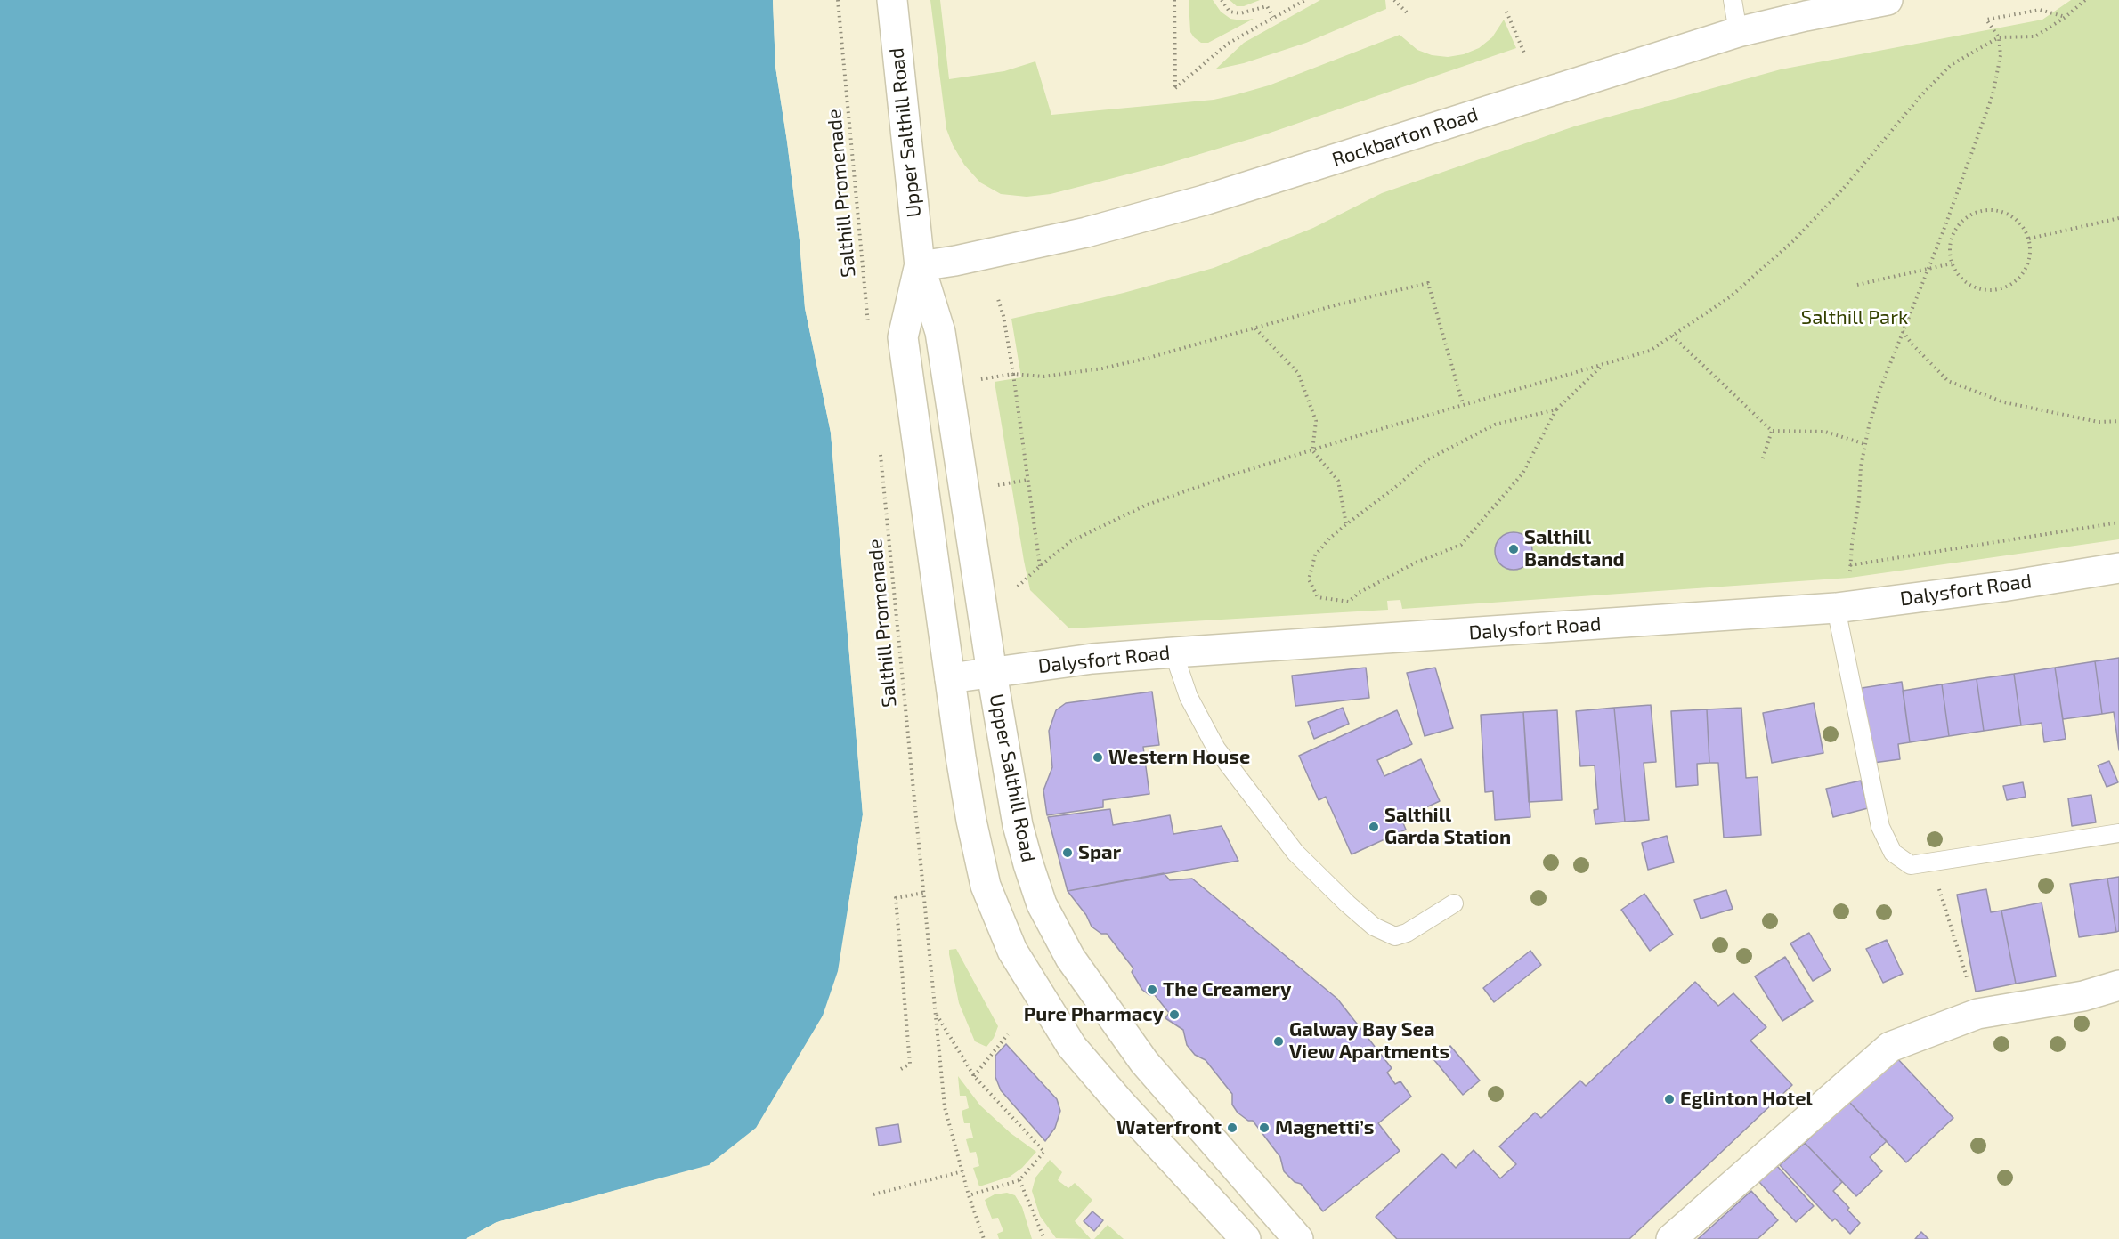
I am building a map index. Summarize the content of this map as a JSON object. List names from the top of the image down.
{
  "streets": {
    "street": ["Upper Salthill Road", "Rockbarton Road", "Dalysfort Road"],
    "path": ["Salthill Promenade"]
  },
  "crossings": [
    ["Upper Salthill Road", "Rockbarton Road"],
    ["Upper Salthill Road", "Dalysfort Road"]
  ],
  "parks": ["Salthill Park"],
  "places": [
    "Salthill Bandstand",
    "Western House",
    "Salthill Garda Station",
    "Spar",
    "The Creamery",
    "Pure Pharmacy",
    "Galway Bay Sea View Apartments",
    "Eglinton Hotel",
    "Waterfront",
    "Magnetti’s"
  ]
}
